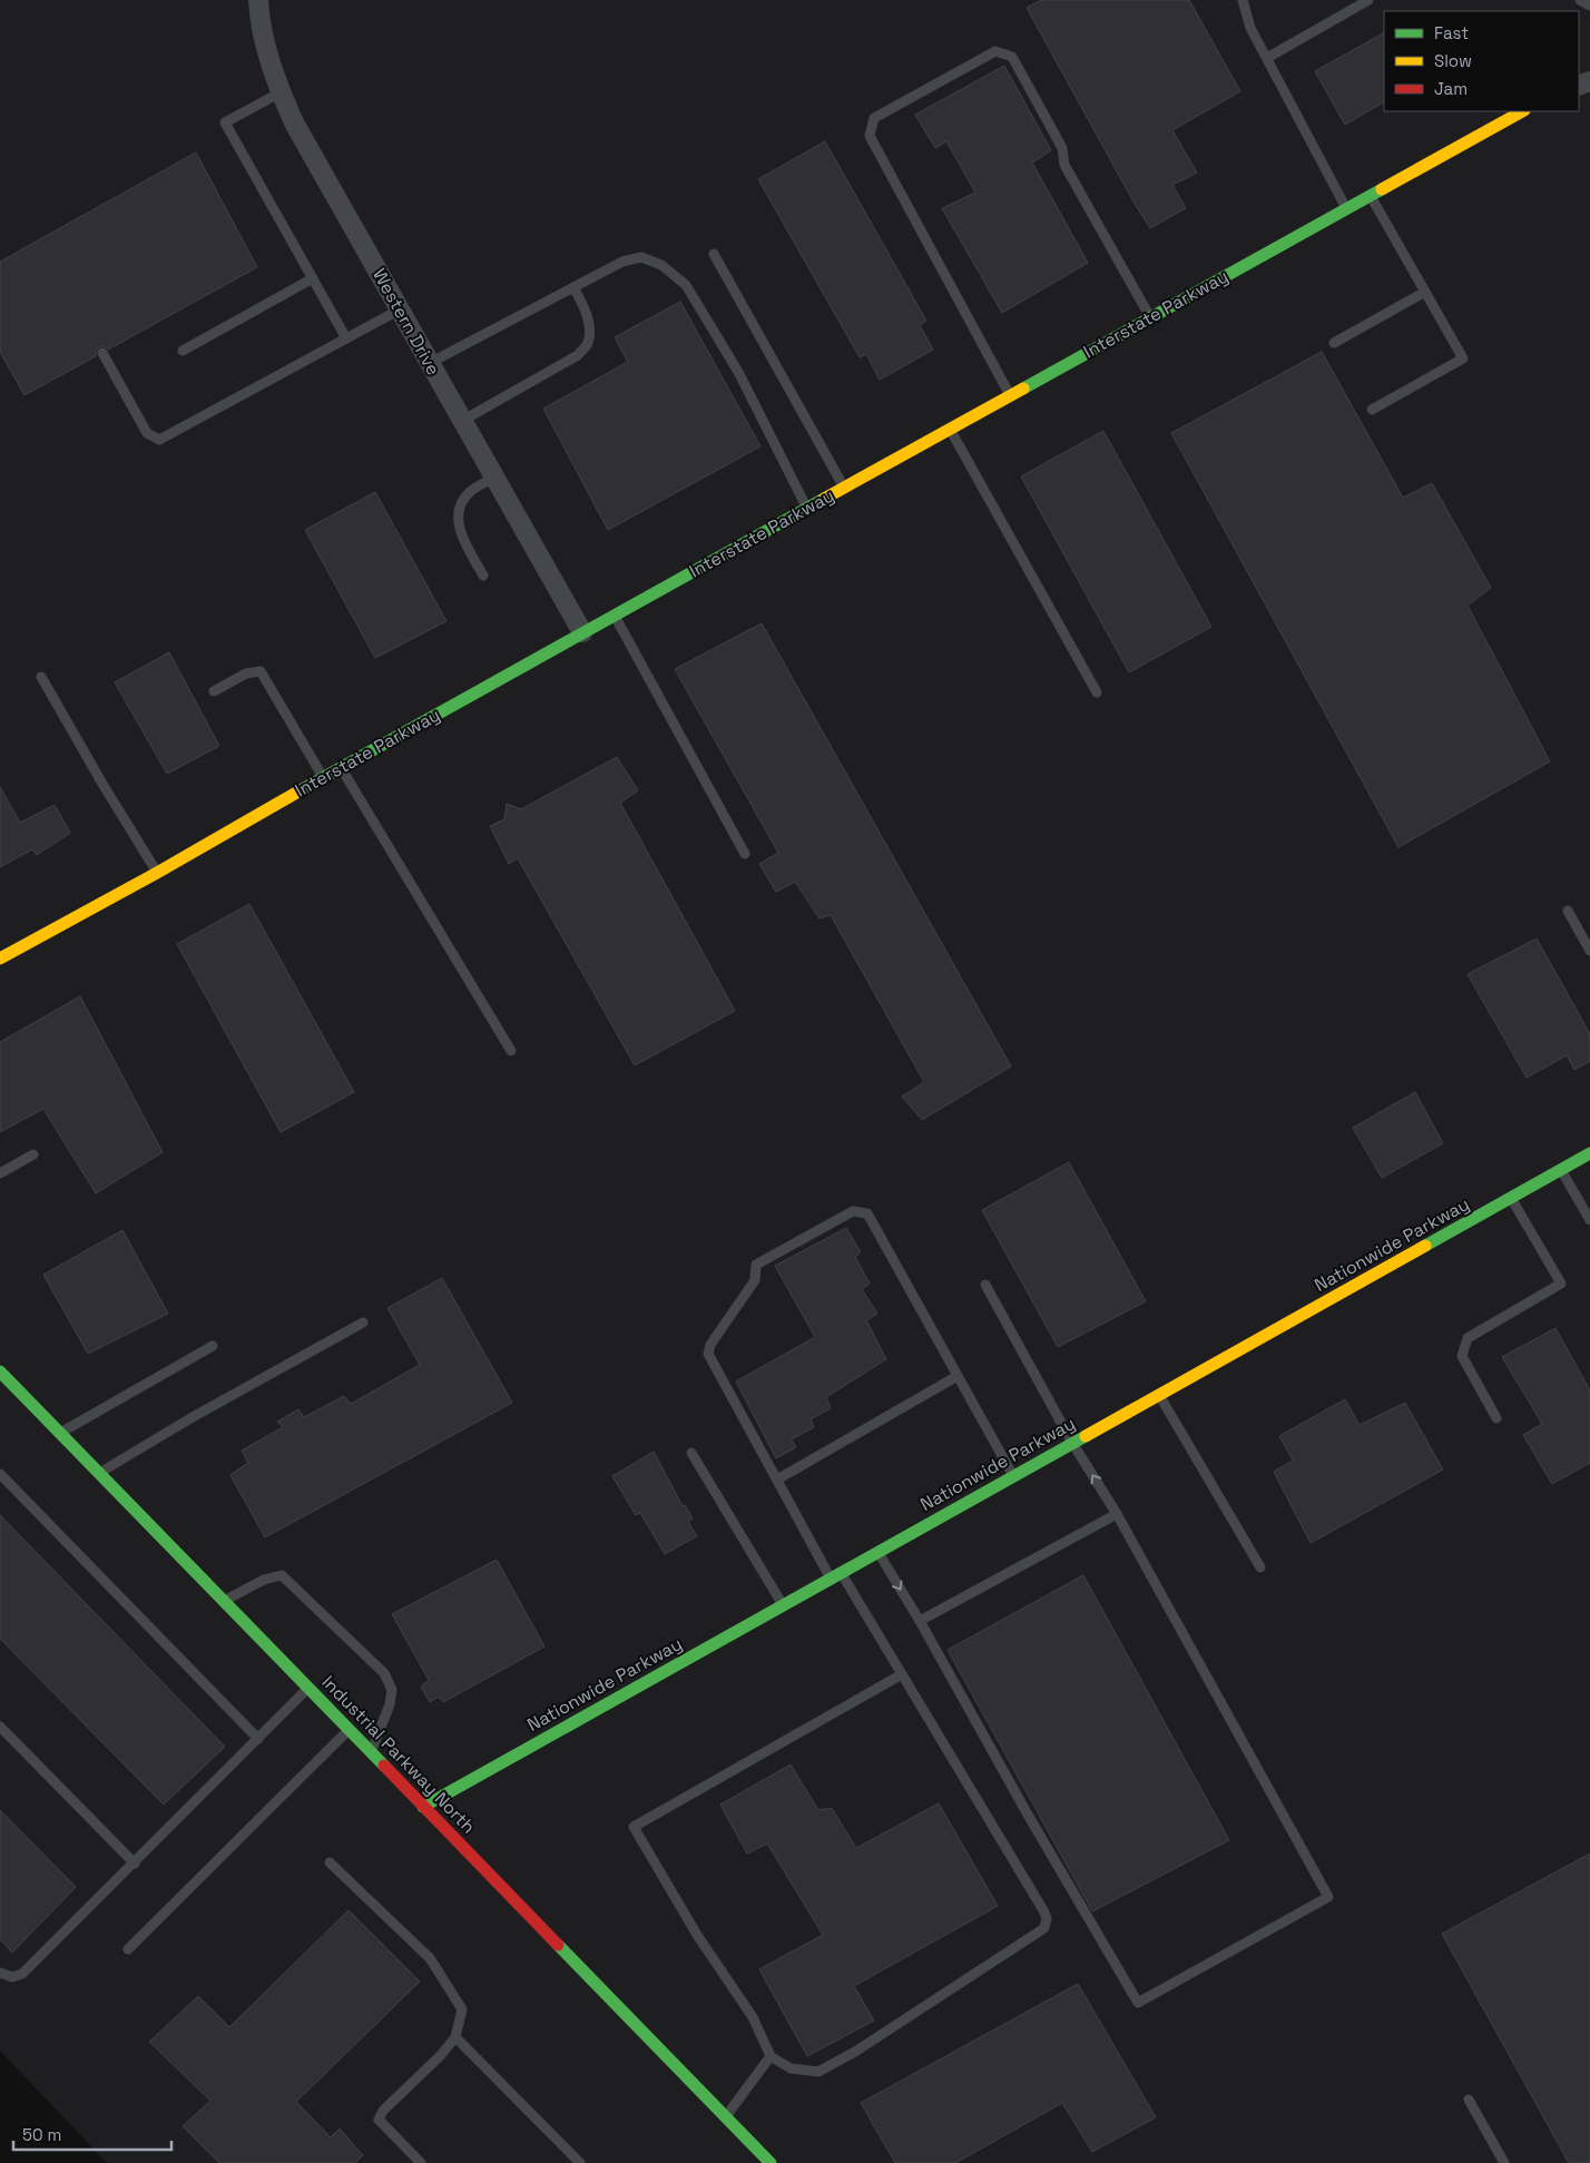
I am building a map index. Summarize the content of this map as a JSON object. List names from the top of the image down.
{
  "streets": {
    "street": [
      "Interstate Parkway",
      "Western Drive",
      "Nationwide Parkway",
      "Industrial Parkway North"
    ]
  },
  "crossings": [
    ["Interstate Parkway", "Western Drive"],
    ["Nationwide Parkway", "Industrial Parkway North"]
  ],
  "legend": ["Fast", "Slow", "Jam"],
  "scale_bar": "50 m"
}
